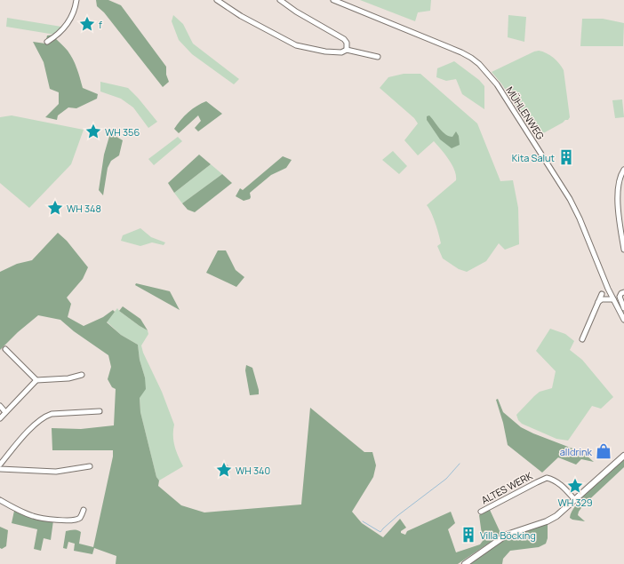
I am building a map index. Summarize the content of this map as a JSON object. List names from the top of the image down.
{
  "streets": {
    "street": ["MÜHLENWEG", "ALTES WERK"]
  },
  "places": {
    "place": [
      "f",
      "WH 356",
      "WH 348",
      "WH 340",
      "WH 329"
    ],
    "building": ["Kita Salut", "Villa Böcking"],
    "shop": ["alldrink"]
  }
}
